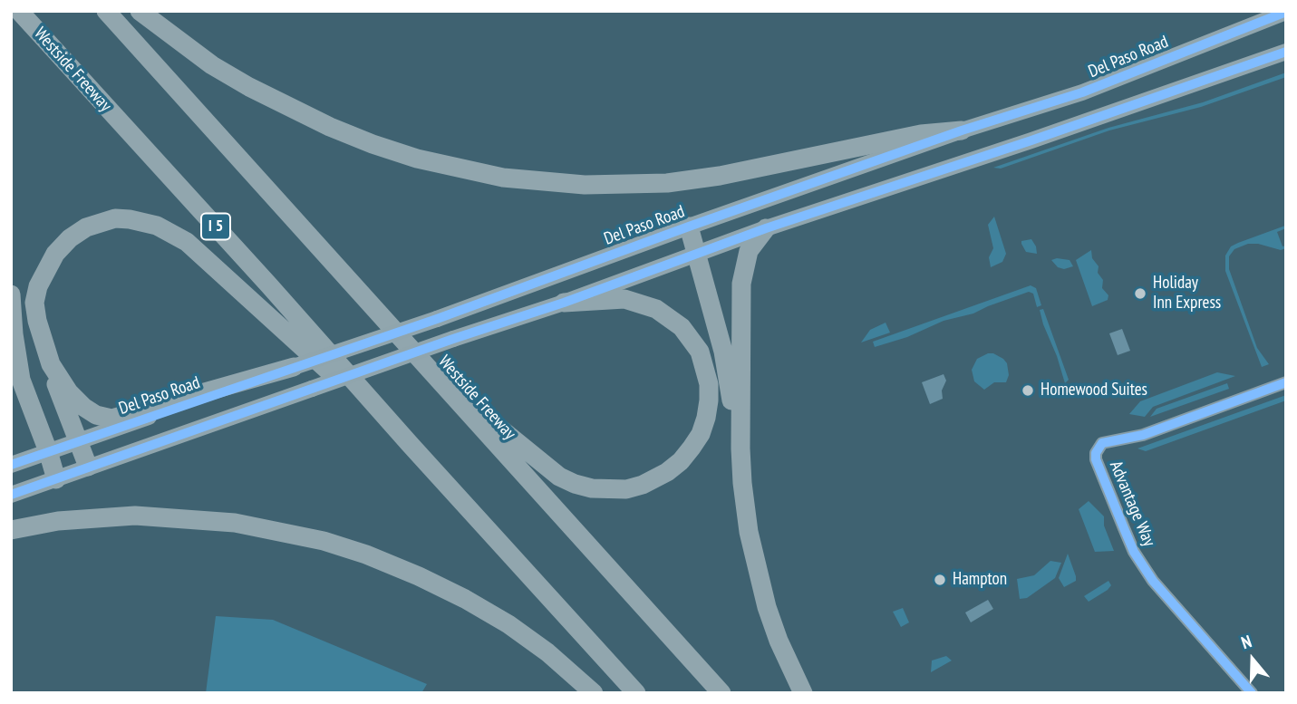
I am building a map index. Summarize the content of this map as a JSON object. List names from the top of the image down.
{
  "streets": {
    "highway": ["Westside Freeway", "I 5"],
    "main road": ["Del Paso Road"],
    "street": ["Advantage Way"]
  },
  "places": ["Holiday Inn Express", "Homewood Suites", "Hampton"],
  "north": "top"
}
